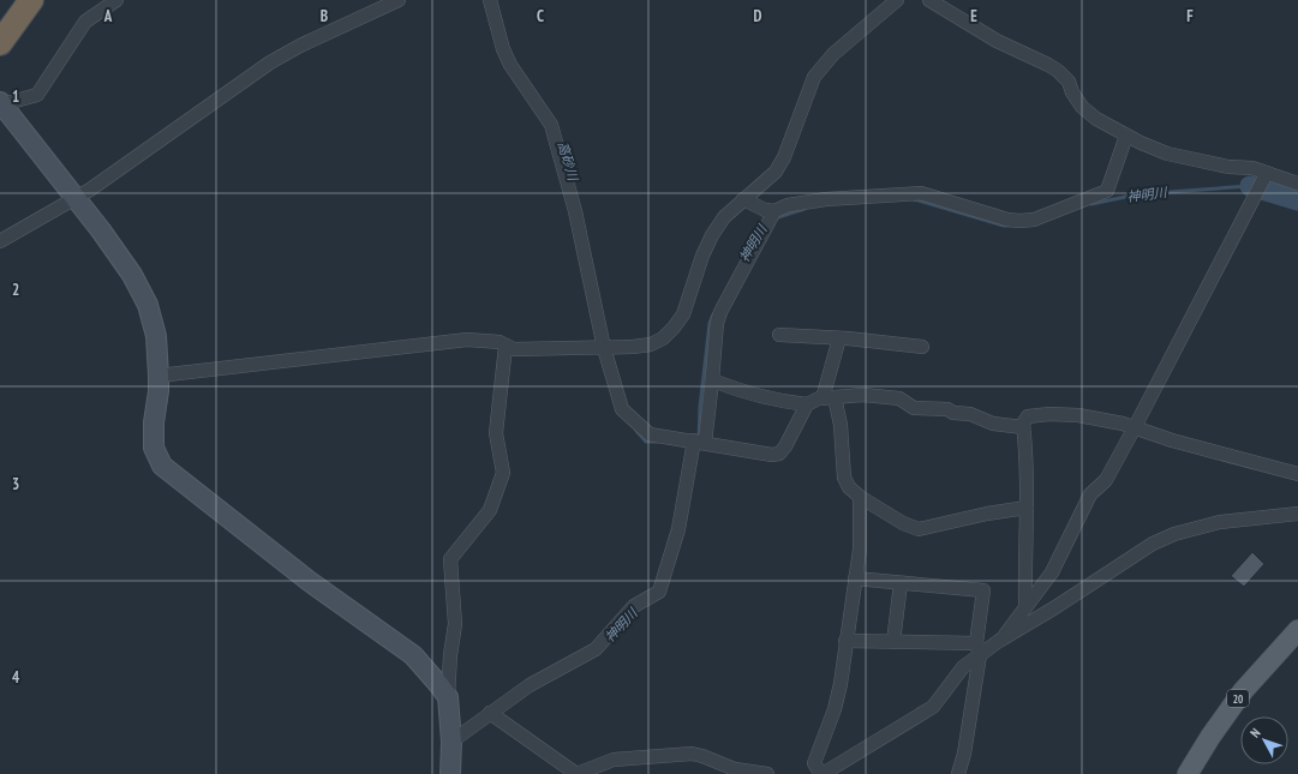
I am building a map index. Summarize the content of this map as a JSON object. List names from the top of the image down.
{
  "streets": {
    "main road": ["20"]
  },
  "water": ["高砂川", "神明川"],
  "north": "top left",
  "grid": {
    "columns": [
      "A",
      "B",
      "C",
      "D",
      "E",
      "F"
    ],
    "rows": [
      "1",
      "2",
      "3",
      "4"
    ]
  }
}
